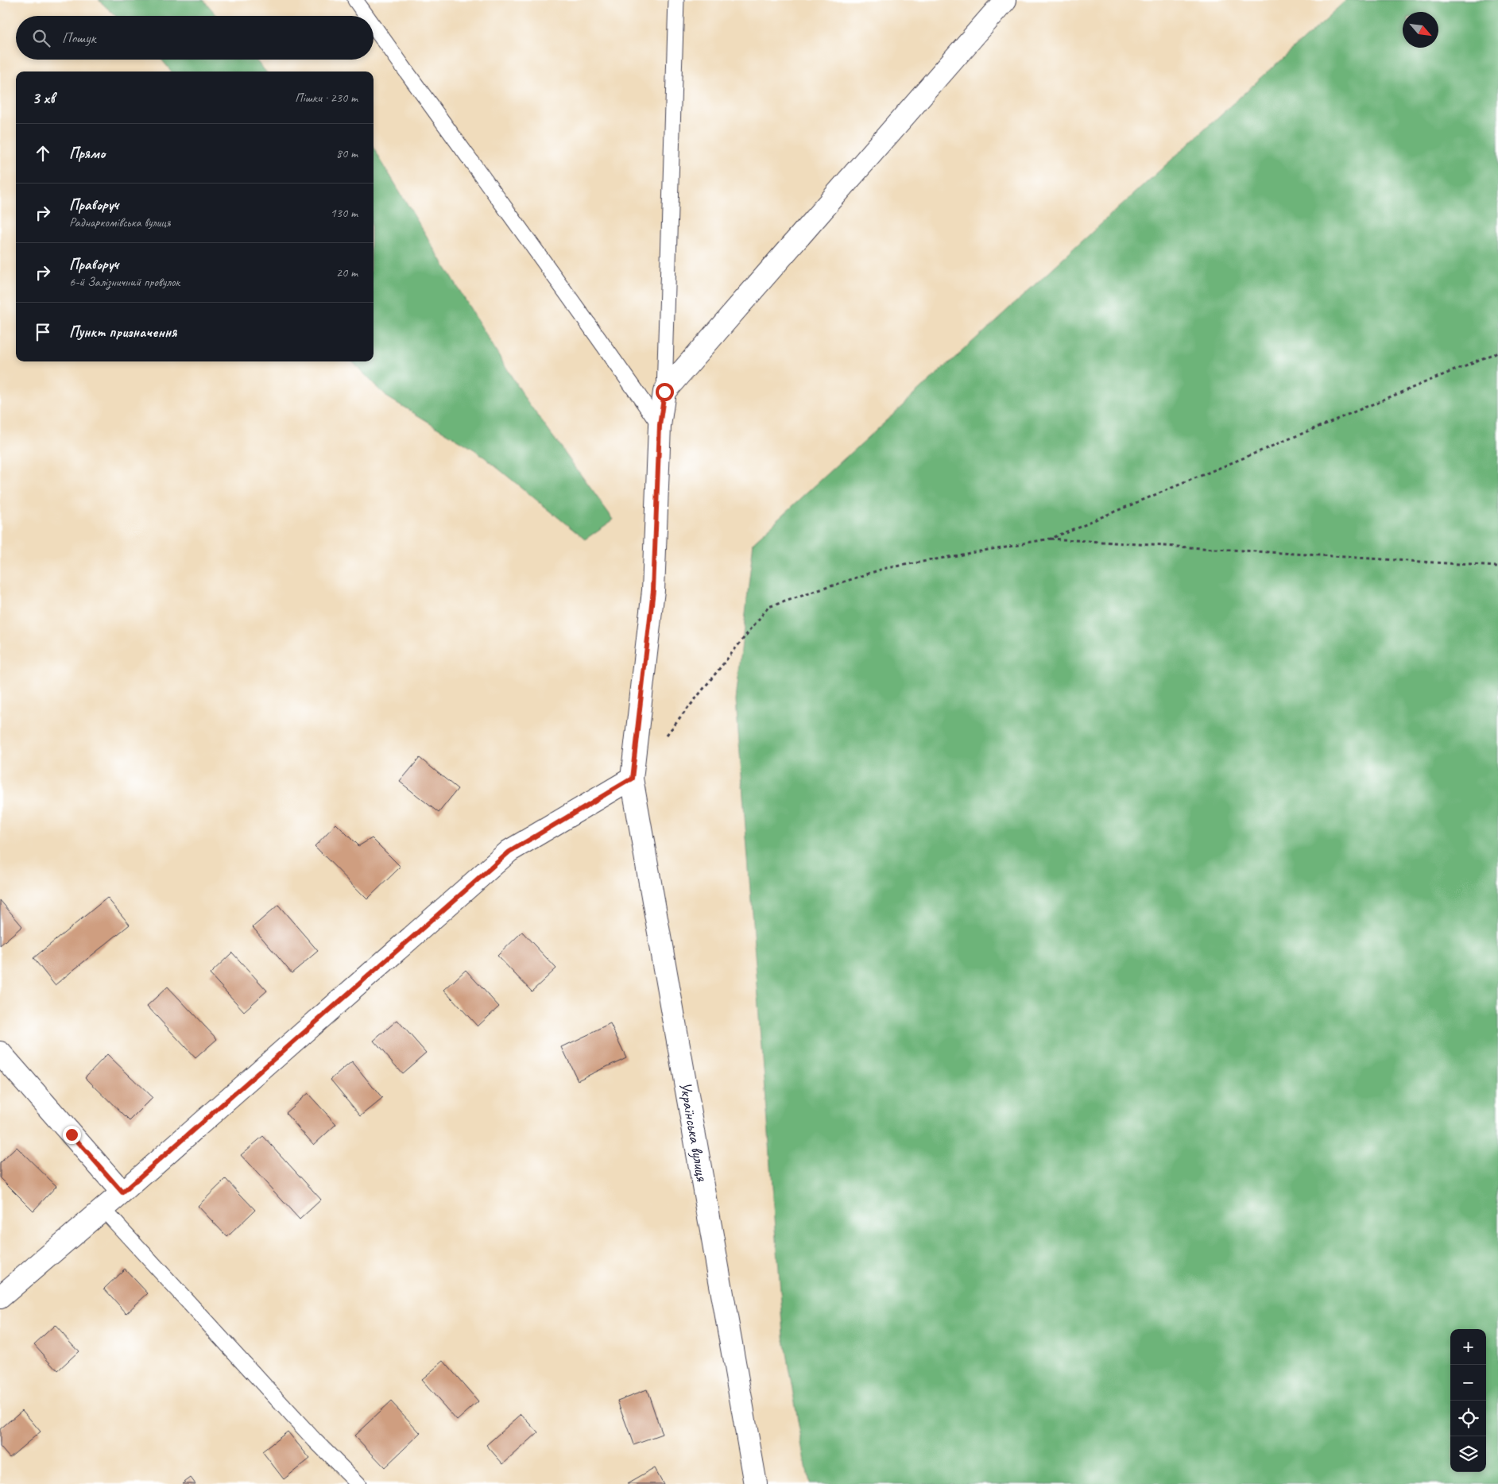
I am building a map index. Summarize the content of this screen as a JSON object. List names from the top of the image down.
{
  "streets": {
    "street": ["Українська вулиця"]
  },
  "north": "bottom right",
  "page": {
    "search": "Пошук",
    "heading": ["3 хв", "Пішки · 230 m"],
    "list": [
      ["Прямо", "80 m"],
      ["Праворуч", "Раднаркомівська вулиця", "130 m"],
      ["Праворуч", "6-й Залізничний провулок", "20 m"],
      "Пункт призначення"
    ],
    "map_buttons": ["+", "−"]
  }
}
